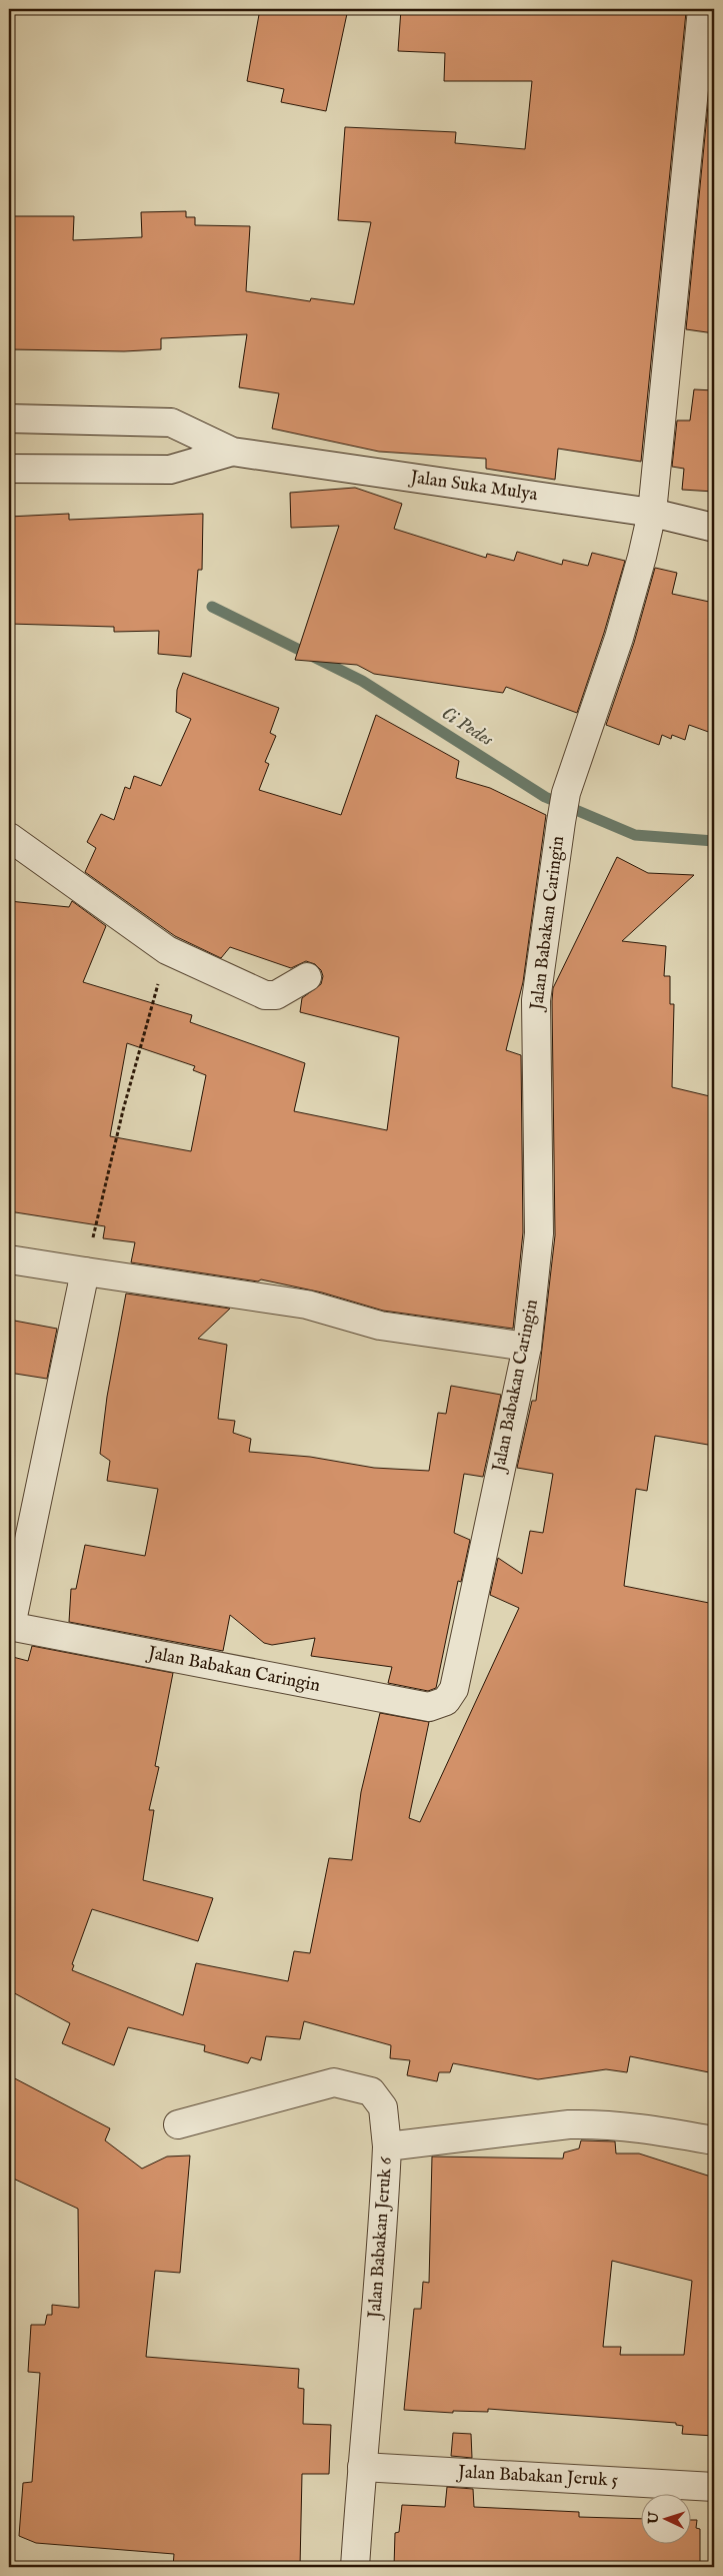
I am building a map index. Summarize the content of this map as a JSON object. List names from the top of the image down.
{
  "streets": {
    "street": [
      "Jalan Suka Mulya",
      "Jalan Babakan Caringin",
      "Jalan Babakan Jeruk 6",
      "Jalan Babakan Jeruk 5"
    ]
  },
  "crossings": [
    ["Jalan Suka Mulya", "Jalan Babakan Caringin"],
    ["Jalan Babakan Jeruk 6", "Jalan Babakan Jeruk 5"]
  ],
  "water": ["Ci Pedes"],
  "north": "left"
}
